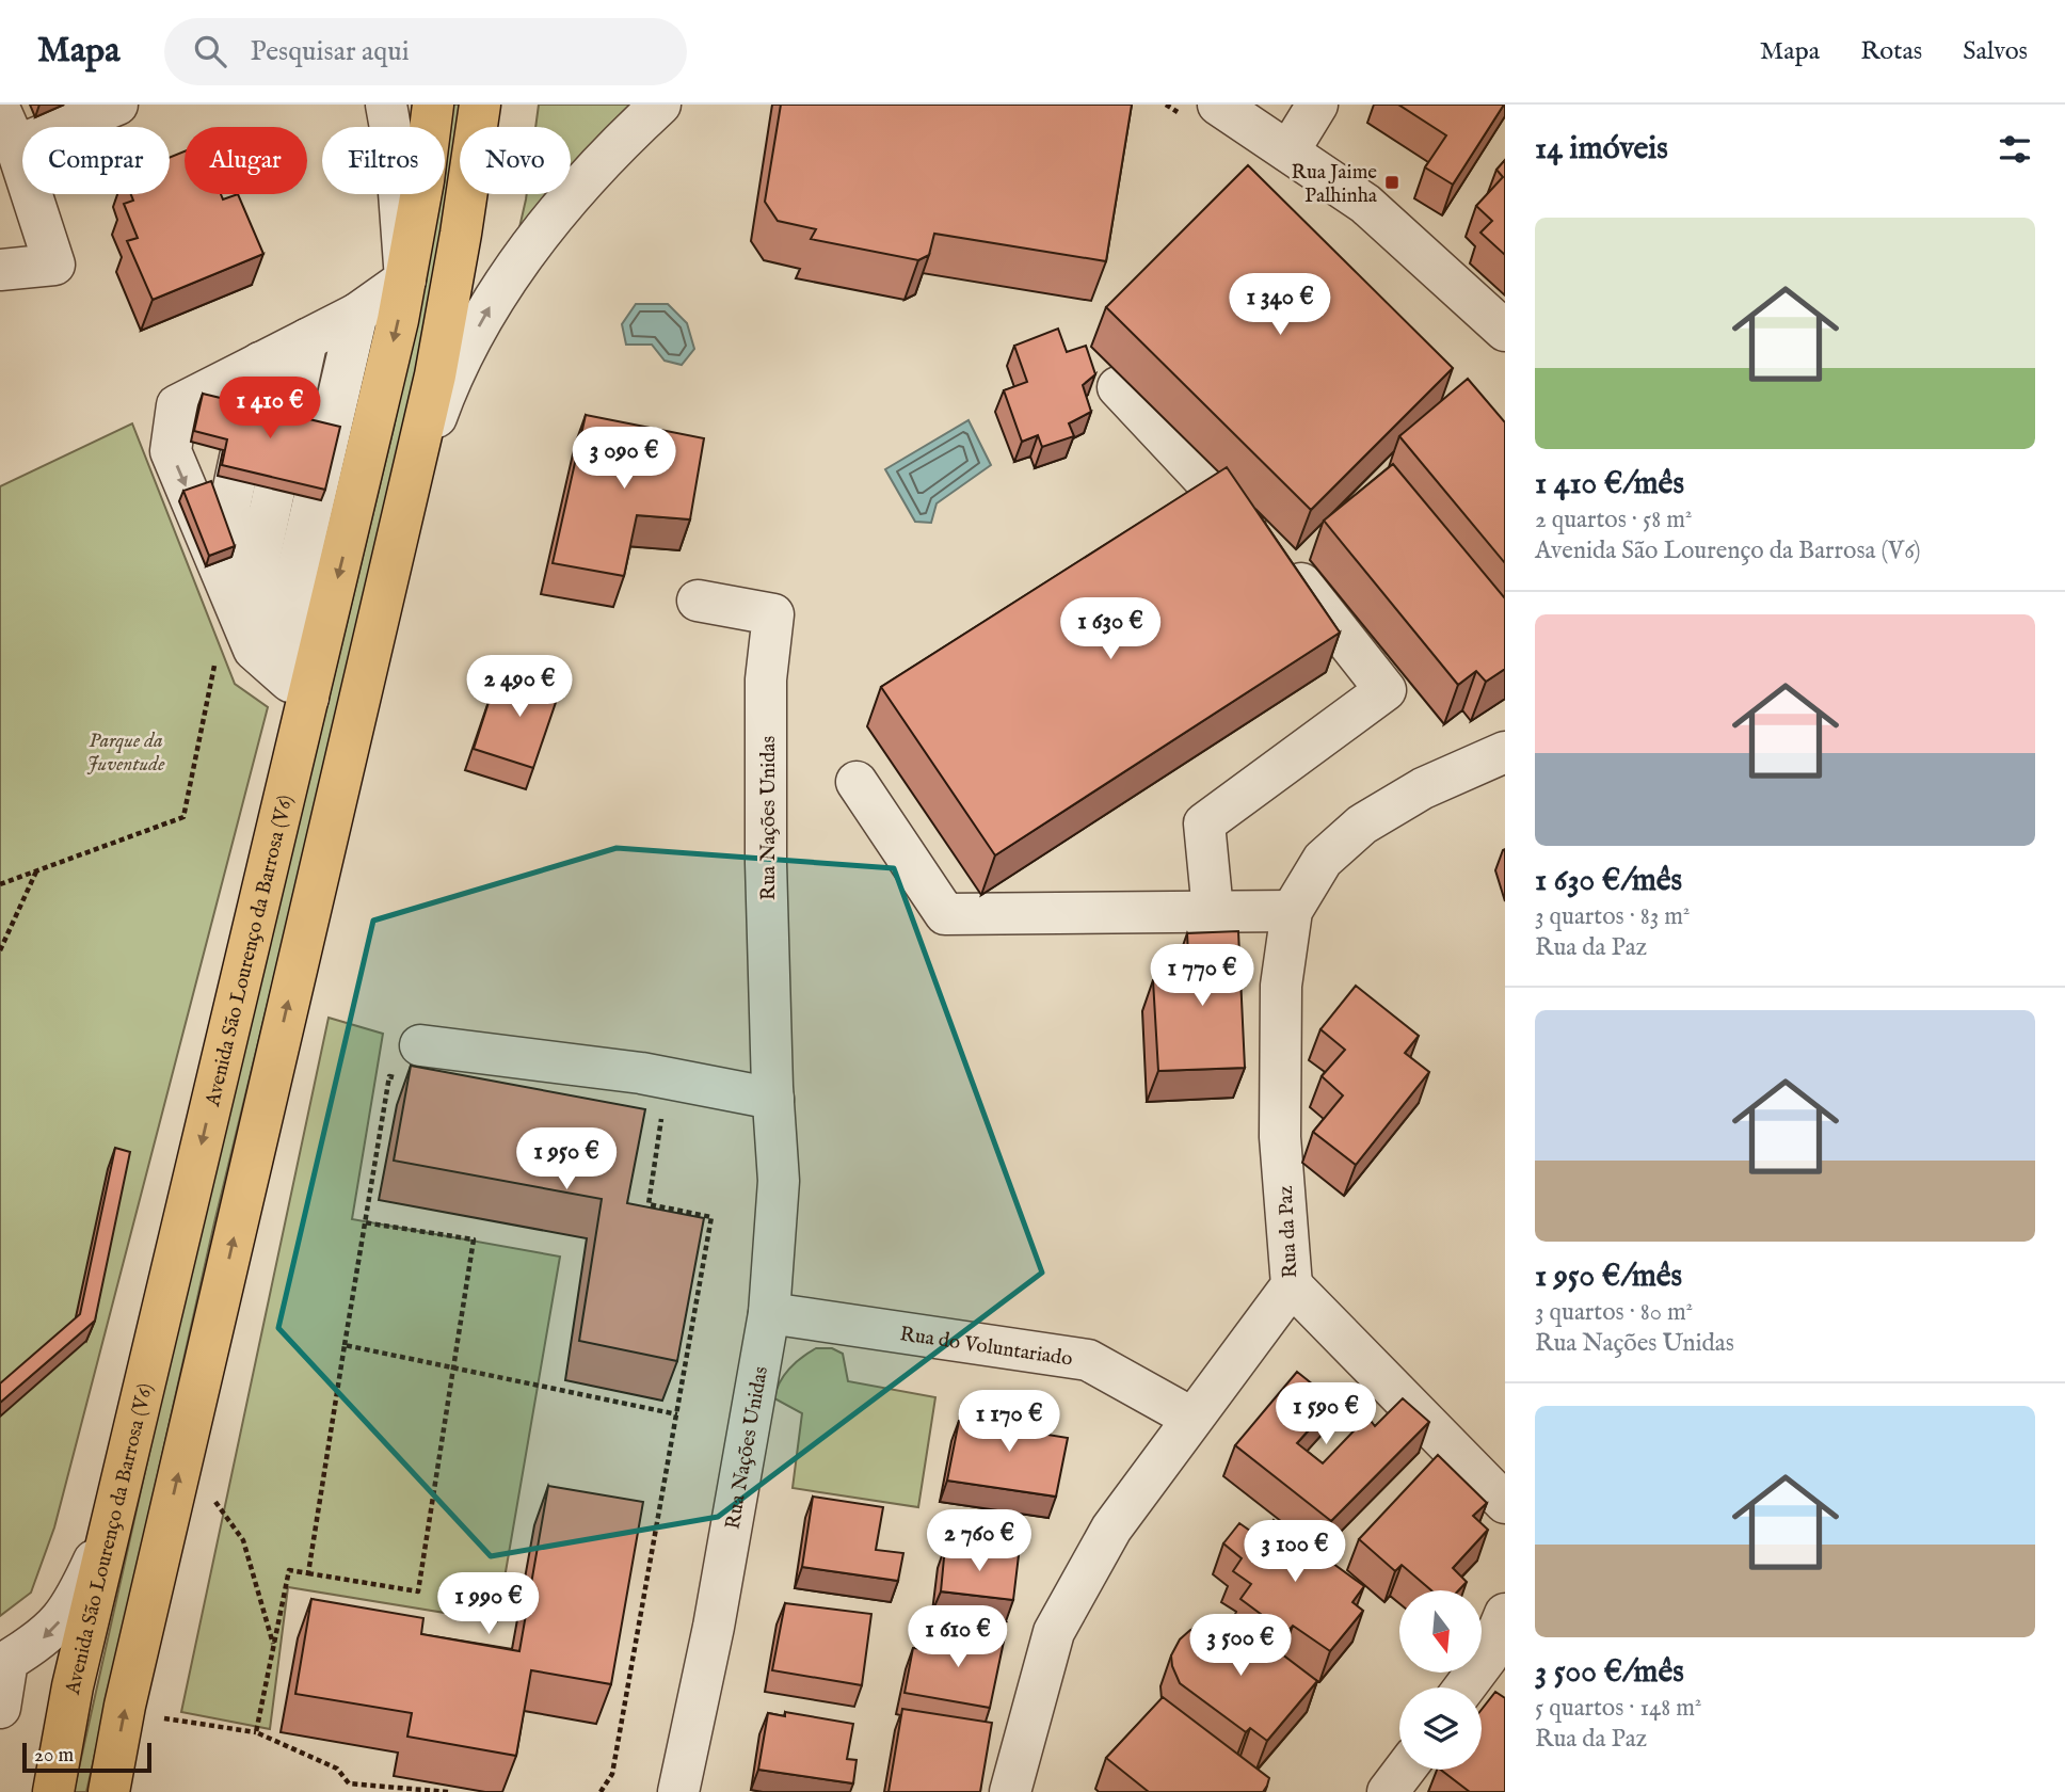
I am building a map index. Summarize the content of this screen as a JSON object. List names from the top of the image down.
{
  "streets": {
    "main road": ["Avenida São Lourenço da Barrosa (V6)"],
    "street": ["Rua Nações Unidas", "Rua da Paz", "Rua do Voluntariado"]
  },
  "crossings": [
    ["Rua Nações Unidas", "Rua do Voluntariado"],
    ["Rua da Paz", "Rua do Voluntariado"]
  ],
  "parks": ["Parque da Juventude"],
  "places": {
    "transit": ["Rua Jaime Palhinha"]
  },
  "scale_bar": "20 m",
  "north": "bottom",
  "page": {
    "header": "Mapa",
    "search": "Pesquisar aqui",
    "nav": ["Mapa", "Rotas", "Salvos"],
    "heading": "14 imóveis",
    "chip": [
      "Comprar",
      "Alugar",
      "Filtros",
      "Novo"
    ],
    "list": [
      {
        "name": "1 410 €/mês",
        "note": "2 quartos · 58 m² · Avenida São Lourenço da Barrosa (V6)"
      },
      {
        "name": "1 630 €/mês",
        "note": "3 quartos · 83 m² · Rua da Paz"
      },
      {
        "name": "1 950 €/mês",
        "note": "3 quartos · 80 m² · Rua Nações Unidas"
      },
      {
        "name": "3 500 €/mês",
        "note": "5 quartos · 148 m² · Rua da Paz"
      }
    ],
    "price": [
      "1 340 €",
      "1 410 €",
      "3 090 €",
      "1 630 €",
      "2 490 €",
      "1 770 €",
      "1 950 €",
      "1 590 €",
      "1 170 €",
      "2 760 €",
      "3 100 €",
      "1 990 €",
      "1 610 €",
      "3 500 €"
    ],
    "scale": "20 m"
  }
}
